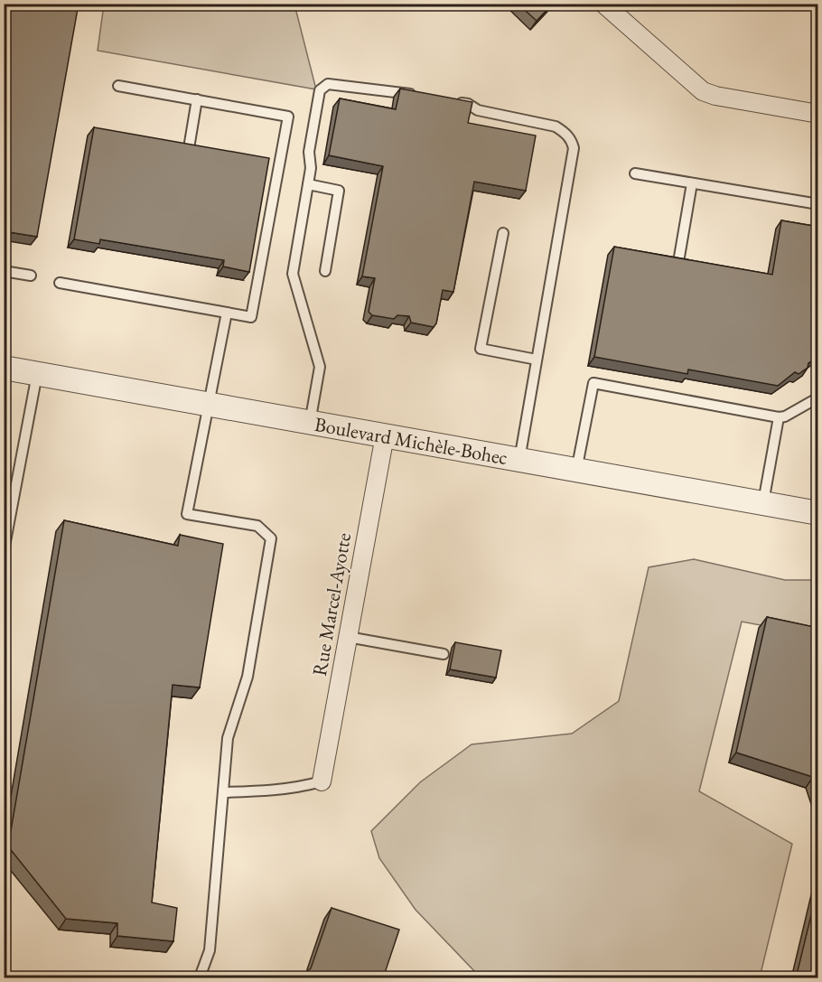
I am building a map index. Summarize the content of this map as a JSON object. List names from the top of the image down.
{
  "streets": {
    "street": ["Boulevard Michèle-Bohec", "Rue Marcel-Ayotte"]
  },
  "crossings": [
    ["Boulevard Michèle-Bohec", "Rue Marcel-Ayotte"]
  ]
}
